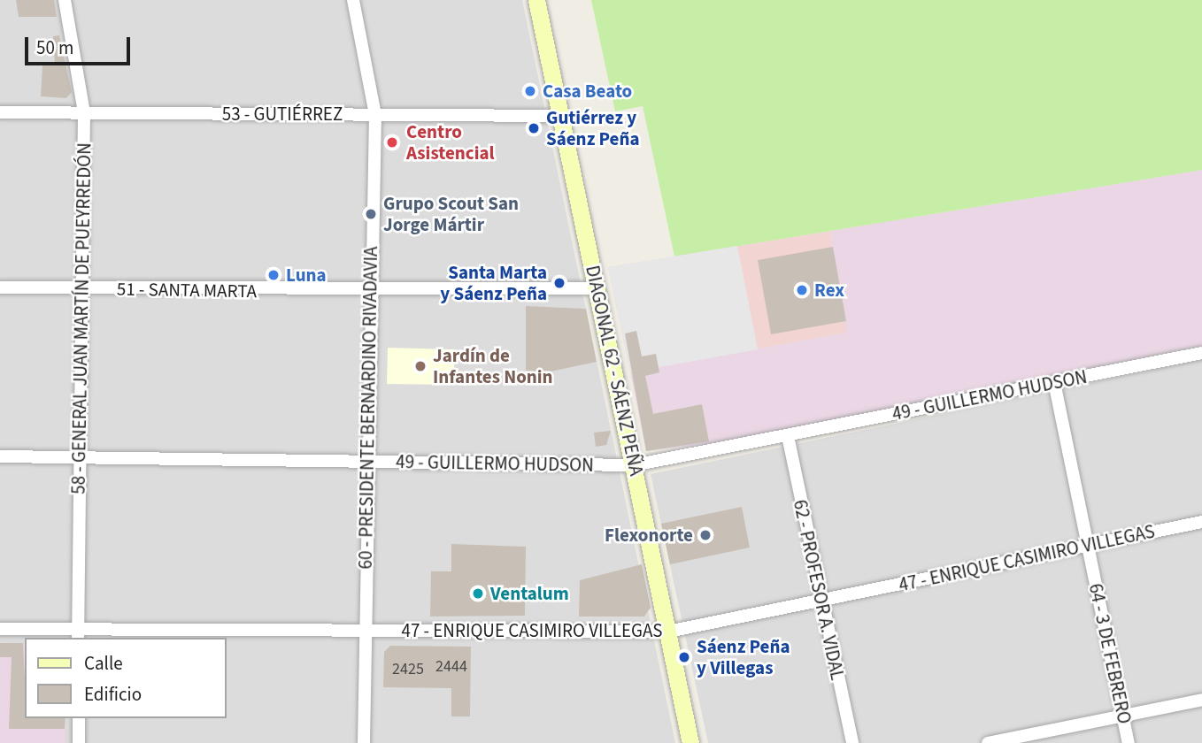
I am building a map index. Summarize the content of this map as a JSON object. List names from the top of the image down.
{
  "streets": {
    "street": [
      "53 - GUTIÉRREZ",
      "51 - SANTA MARTA",
      "58 - GENERAL JUAN MARTÍN DE PUEYRREDÓN",
      "DIAGONAL 62 - SÁENZ PEÑA",
      "49 - GUILLERMO HUDSON",
      "60 - PRESIDENTE BERNARDINO RIVADAVIA",
      "47 - ENRIQUE CASIMIRO VILLEGAS",
      "62 - PROFESOR A. VIDAL",
      "64 - 3 DE FEBRERO"
    ]
  },
  "crossings": [
    ["53 - GUTIÉRREZ", "58 - GENERAL JUAN MARTÍN DE PUEYRREDÓN"],
    ["53 - GUTIÉRREZ", "DIAGONAL 62 - SÁENZ PEÑA"],
    ["53 - GUTIÉRREZ", "60 - PRESIDENTE BERNARDINO RIVADAVIA"],
    ["51 - SANTA MARTA", "58 - GENERAL JUAN MARTÍN DE PUEYRREDÓN"],
    ["51 - SANTA MARTA", "DIAGONAL 62 - SÁENZ PEÑA"],
    ["51 - SANTA MARTA", "60 - PRESIDENTE BERNARDINO RIVADAVIA"],
    ["58 - GENERAL JUAN MARTÍN DE PUEYRREDÓN", "49 - GUILLERMO HUDSON"],
    ["58 - GENERAL JUAN MARTÍN DE PUEYRREDÓN", "47 - ENRIQUE CASIMIRO VILLEGAS"],
    ["DIAGONAL 62 - SÁENZ PEÑA", "49 - GUILLERMO HUDSON"],
    ["DIAGONAL 62 - SÁENZ PEÑA", "47 - ENRIQUE CASIMIRO VILLEGAS"],
    ["49 - GUILLERMO HUDSON", "60 - PRESIDENTE BERNARDINO RIVADAVIA"],
    ["49 - GUILLERMO HUDSON", "62 - PROFESOR A. VIDAL"],
    ["49 - GUILLERMO HUDSON", "64 - 3 DE FEBRERO"],
    ["60 - PRESIDENTE BERNARDINO RIVADAVIA", "47 - ENRIQUE CASIMIRO VILLEGAS"],
    ["47 - ENRIQUE CASIMIRO VILLEGAS", "62 - PROFESOR A. VIDAL"],
    ["47 - ENRIQUE CASIMIRO VILLEGAS", "64 - 3 DE FEBRERO"]
  ],
  "places": [
    "Casa Beato",
    "Gutiérrez y Sáenz Peña",
    "Centro Asistencial",
    "Grupo Scout San Jorge Mártir",
    "Luna",
    "Santa Marta y Sáenz Peña",
    "Rex",
    "Jardín de Infantes Nonin",
    "Flexonorte",
    "Ventalum",
    "Sáenz Peña y Villegas"
  ],
  "house_numbers": ["2444", "2425"],
  "legend": ["Calle", "Edificio"],
  "scale_bar": "50 m"
}
